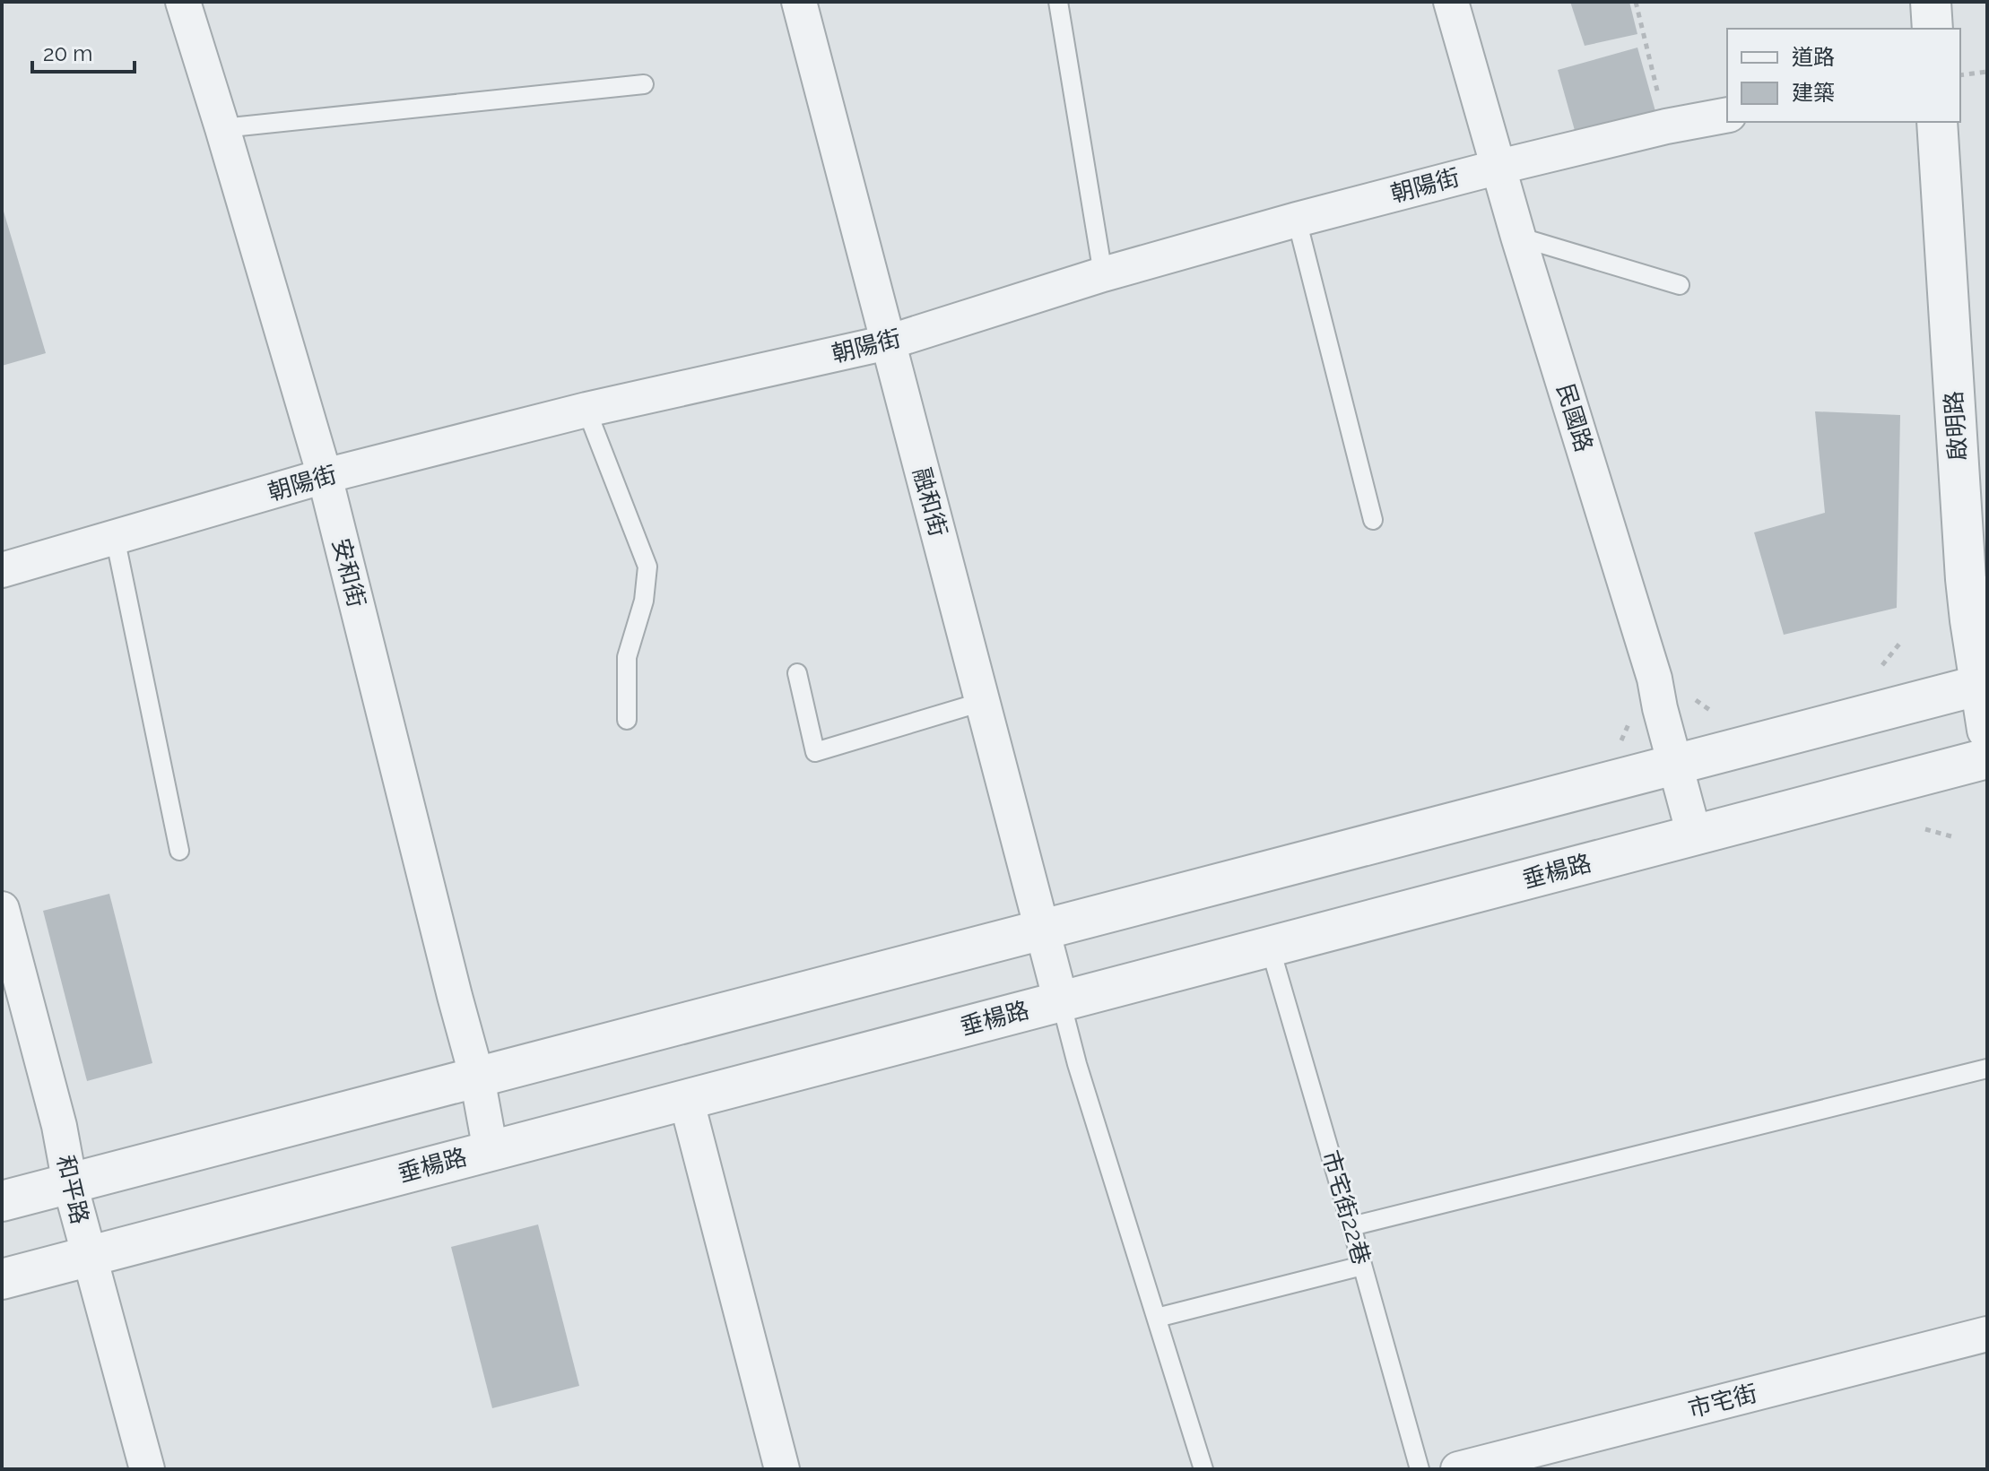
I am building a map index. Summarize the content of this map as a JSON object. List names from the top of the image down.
{
  "streets": {
    "street": [
      "朝陽街",
      "民國路",
      "啟明路",
      "融和街",
      "安和街",
      "垂楊路",
      "和平路",
      "市宅街"
    ],
    "lane": ["市宅街22巷"]
  },
  "crossings": [
    ["朝陽街", "民國路"],
    ["朝陽街", "融和街"],
    ["朝陽街", "安和街"],
    ["民國路", "垂楊路"],
    ["融和街", "垂楊路"],
    ["安和街", "垂楊路"],
    ["垂楊路", "和平路"],
    ["垂楊路", "市宅街22巷"]
  ],
  "legend": ["道路", "建築"],
  "scale_bar": "20 m"
}
